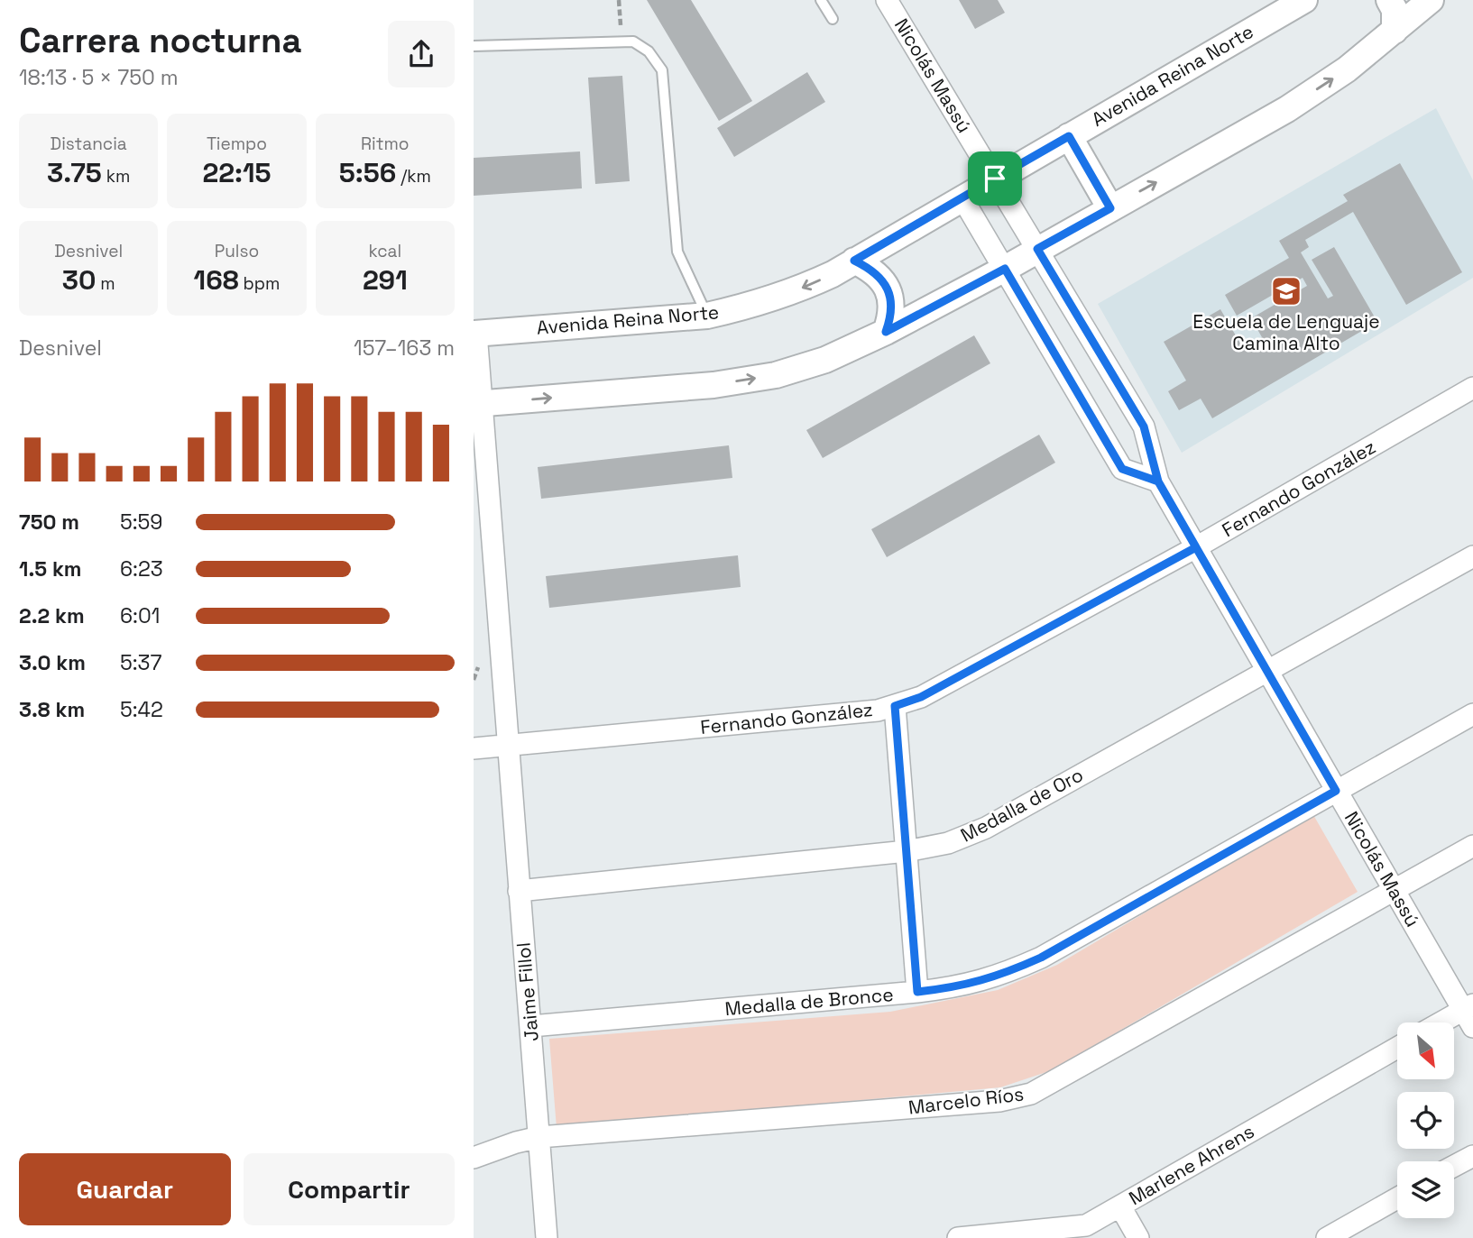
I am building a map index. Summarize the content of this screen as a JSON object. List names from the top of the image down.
{
  "streets": {
    "street": [
      "Nicolás Massú",
      "Avenida Reina Norte",
      "Fernando González",
      "Medalla de Oro",
      "Jaime Fillol",
      "Medalla de Bronce",
      "Marcelo Ríos",
      "Marlene Ahrens"
    ]
  },
  "crossings": [
    ["Nicolás Massú", "Avenida Reina Norte"],
    ["Nicolás Massú", "Fernando González"],
    ["Nicolás Massú", "Medalla de Oro"],
    ["Nicolás Massú", "Medalla de Bronce"],
    ["Nicolás Massú", "Marcelo Ríos"],
    ["Avenida Reina Norte", "Fernando González"],
    ["Avenida Reina Norte", "Jaime Fillol"],
    ["Fernando González", "Jaime Fillol"],
    ["Medalla de Oro", "Jaime Fillol"],
    ["Jaime Fillol", "Medalla de Bronce"],
    ["Jaime Fillol", "Marcelo Ríos"]
  ],
  "places": {
    "school or university": ["Escuela de Lenguaje Camina Alto"]
  },
  "north": "bottom right",
  "page": {
    "heading": ["Carrera nocturna", "18:13 · 5 × 750 m"],
    "stats": [
      ["Distancia", "3.75 km"],
      ["Tiempo", "22:15"],
      ["Ritmo", "5:56 /km"],
      ["Desnivel", "30 m"],
      ["Pulso", "168 bpm"],
      ["kcal", "291"]
    ],
    "chart": ["Desnivel", "157–163 m"],
    "list": [
      {
        "name": "750 m",
        "note": "5:59"
      },
      {
        "name": "1.5 km",
        "note": "6:23"
      },
      {
        "name": "2.2 km",
        "note": "6:01"
      },
      {
        "name": "3.0 km",
        "note": "5:37"
      },
      {
        "name": "3.8 km",
        "note": "5:42"
      }
    ],
    "buttons": ["Guardar", "Compartir"]
  }
}
